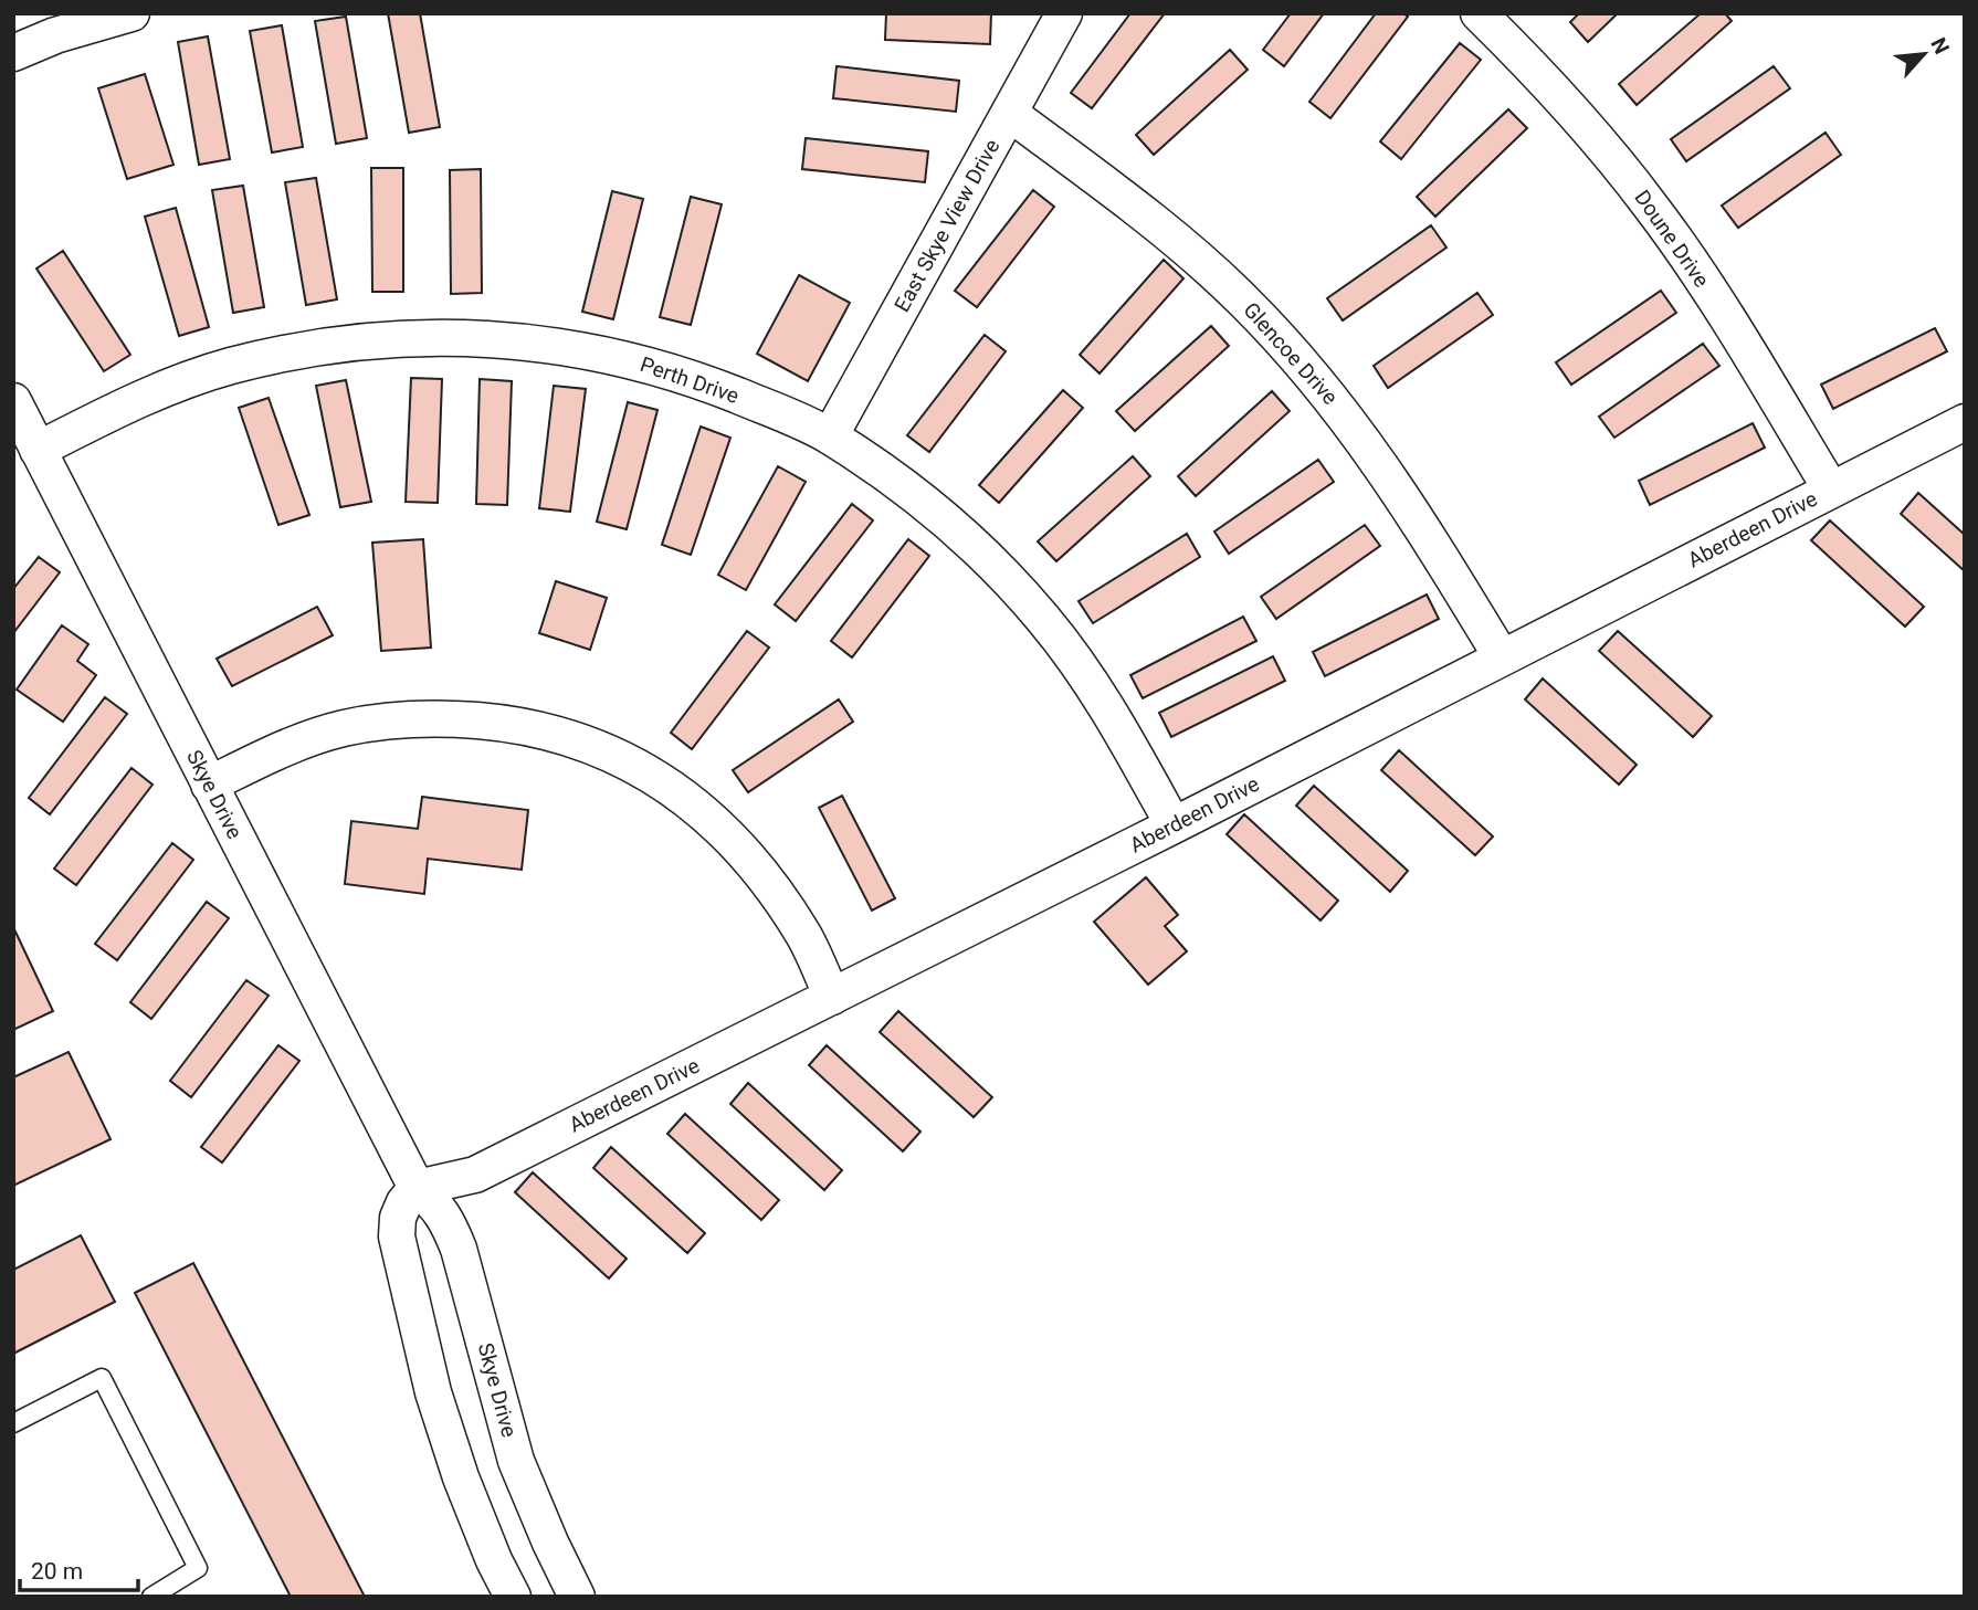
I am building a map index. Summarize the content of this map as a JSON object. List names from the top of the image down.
{
  "streets": {
    "street": [
      "East Skye View Drive",
      "Doune Drive",
      "Glencoe Drive",
      "Perth Drive",
      "Aberdeen Drive",
      "Skye Drive"
    ]
  },
  "crossings": [
    ["East Skye View Drive", "Glencoe Drive"],
    ["East Skye View Drive", "Perth Drive"],
    ["Doune Drive", "Aberdeen Drive"],
    ["Glencoe Drive", "Aberdeen Drive"],
    ["Perth Drive", "Aberdeen Drive"],
    ["Perth Drive", "Skye Drive"],
    ["Aberdeen Drive", "Skye Drive"]
  ],
  "scale_bar": "20 m",
  "north": "top right"
}
